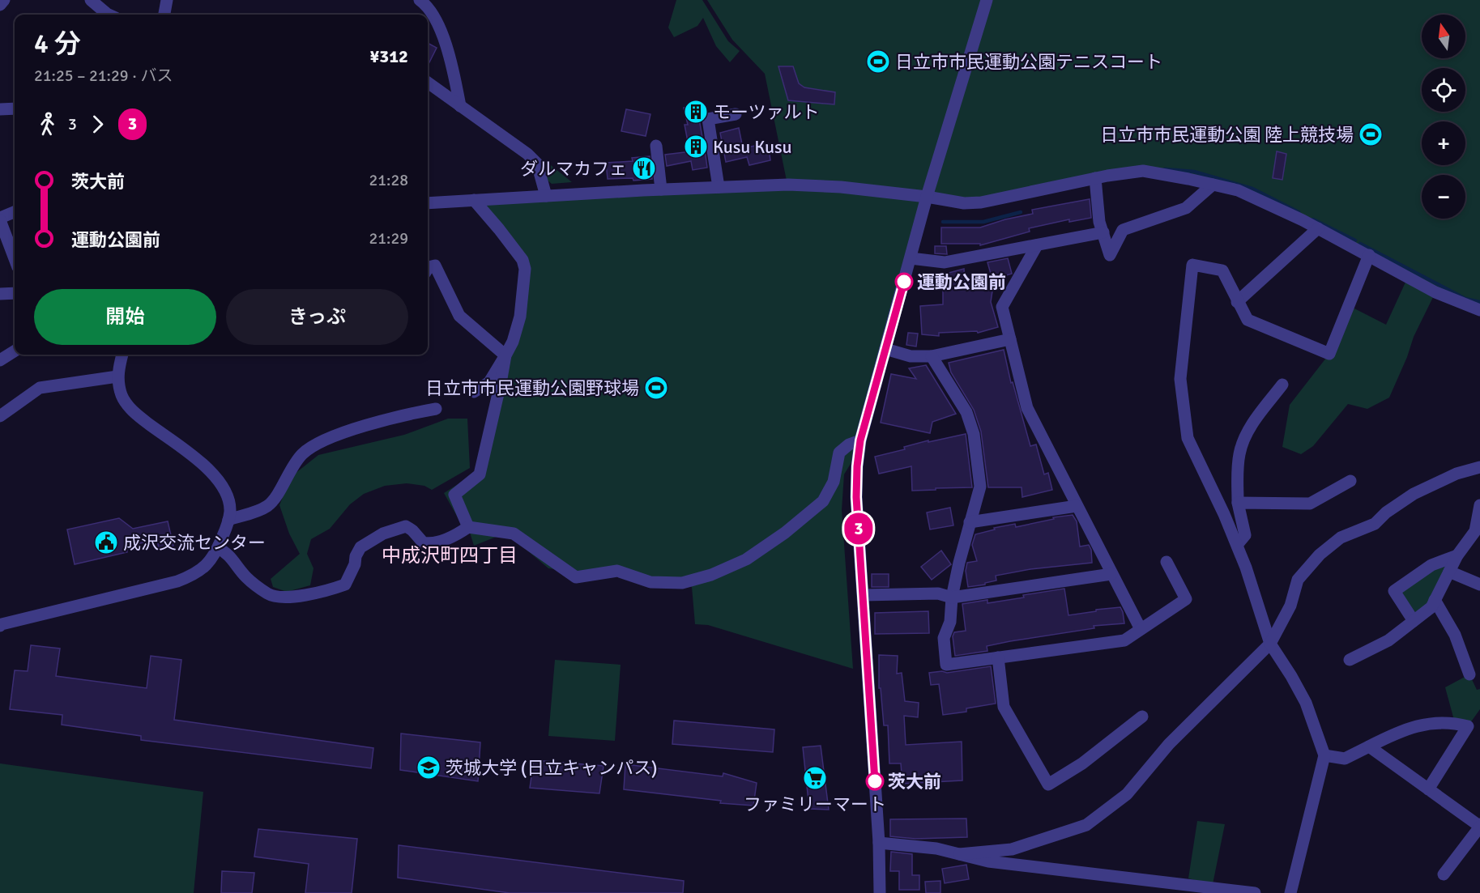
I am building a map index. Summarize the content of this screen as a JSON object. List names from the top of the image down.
{
  "districts": ["中成沢町四丁目"],
  "places": {
    "sports": ["日立市市民運動公園テニスコート", "日立市市民運動公園 陸上競技場", "日立市市民運動公園野球場"],
    "building": ["モーツァルト", "Kusu Kusu"],
    "restaurant": ["ダルマカフェ"],
    "other": ["運動公園前", "茨大前"],
    "public building": ["成沢交流センター"],
    "school or university": ["茨城大学 (日立キャンパス)"],
    "supermarket": ["ファミリーマート"]
  },
  "lines": ["bus line 3"],
  "north": "top",
  "page": {
    "on_map": "3",
    "map_buttons": ["+", "−"],
    "heading": ["4 分", "21:25 – 21:29 · バス", "¥312"],
    "legs": ["3", "3"],
    "list": [
      {
        "name": "茨大前",
        "value": "21:28"
      },
      {
        "name": "運動公園前",
        "value": "21:29"
      }
    ],
    "buttons": ["開始", "きっぷ"]
  }
}
